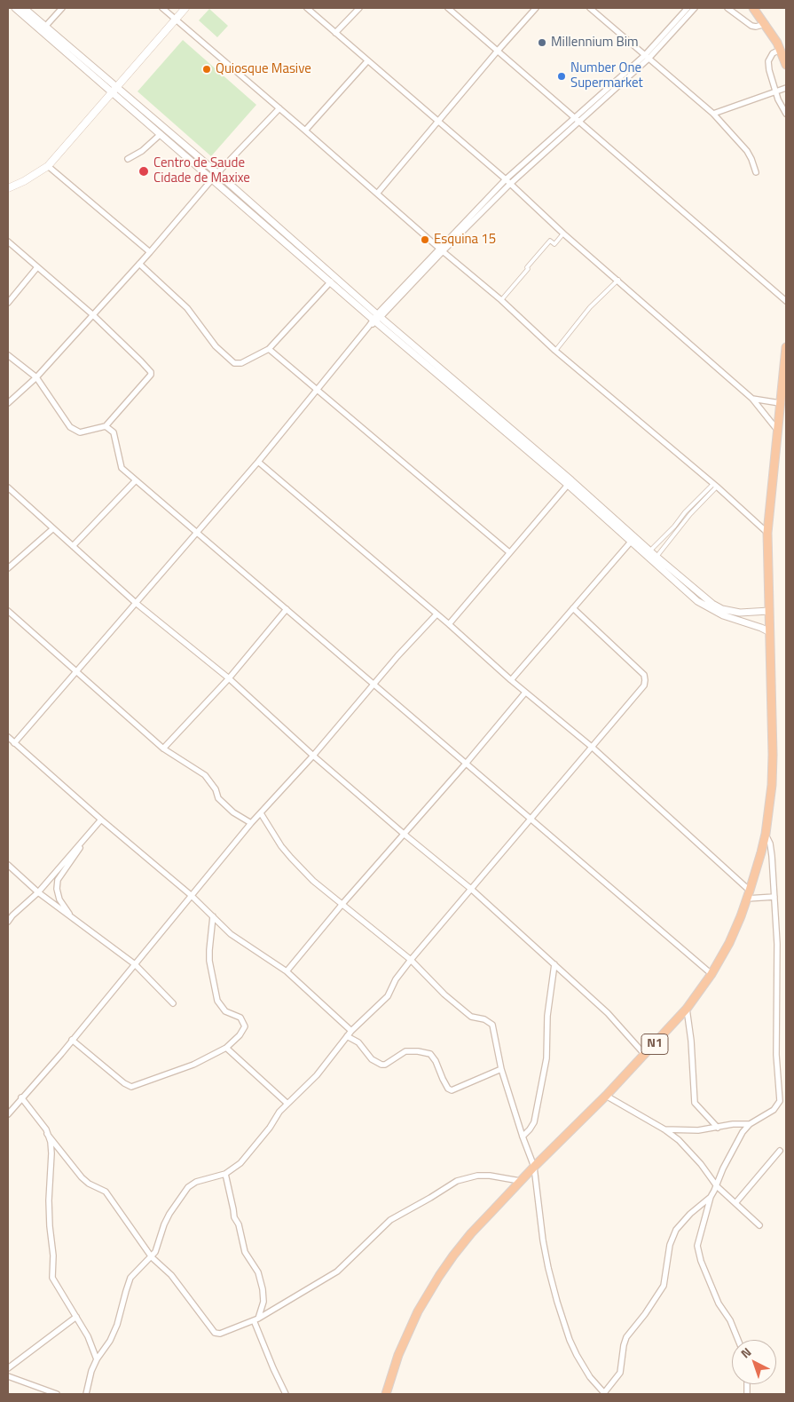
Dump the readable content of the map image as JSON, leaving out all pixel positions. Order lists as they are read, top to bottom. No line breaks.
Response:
{"streets":{"highway":["N1"]},"places":["Millennium Bim","Quiosque Masive","Number One Supermarket","Centro de Saude Cidade de Maxixe","Esquina 15"],"north":"top left"}
